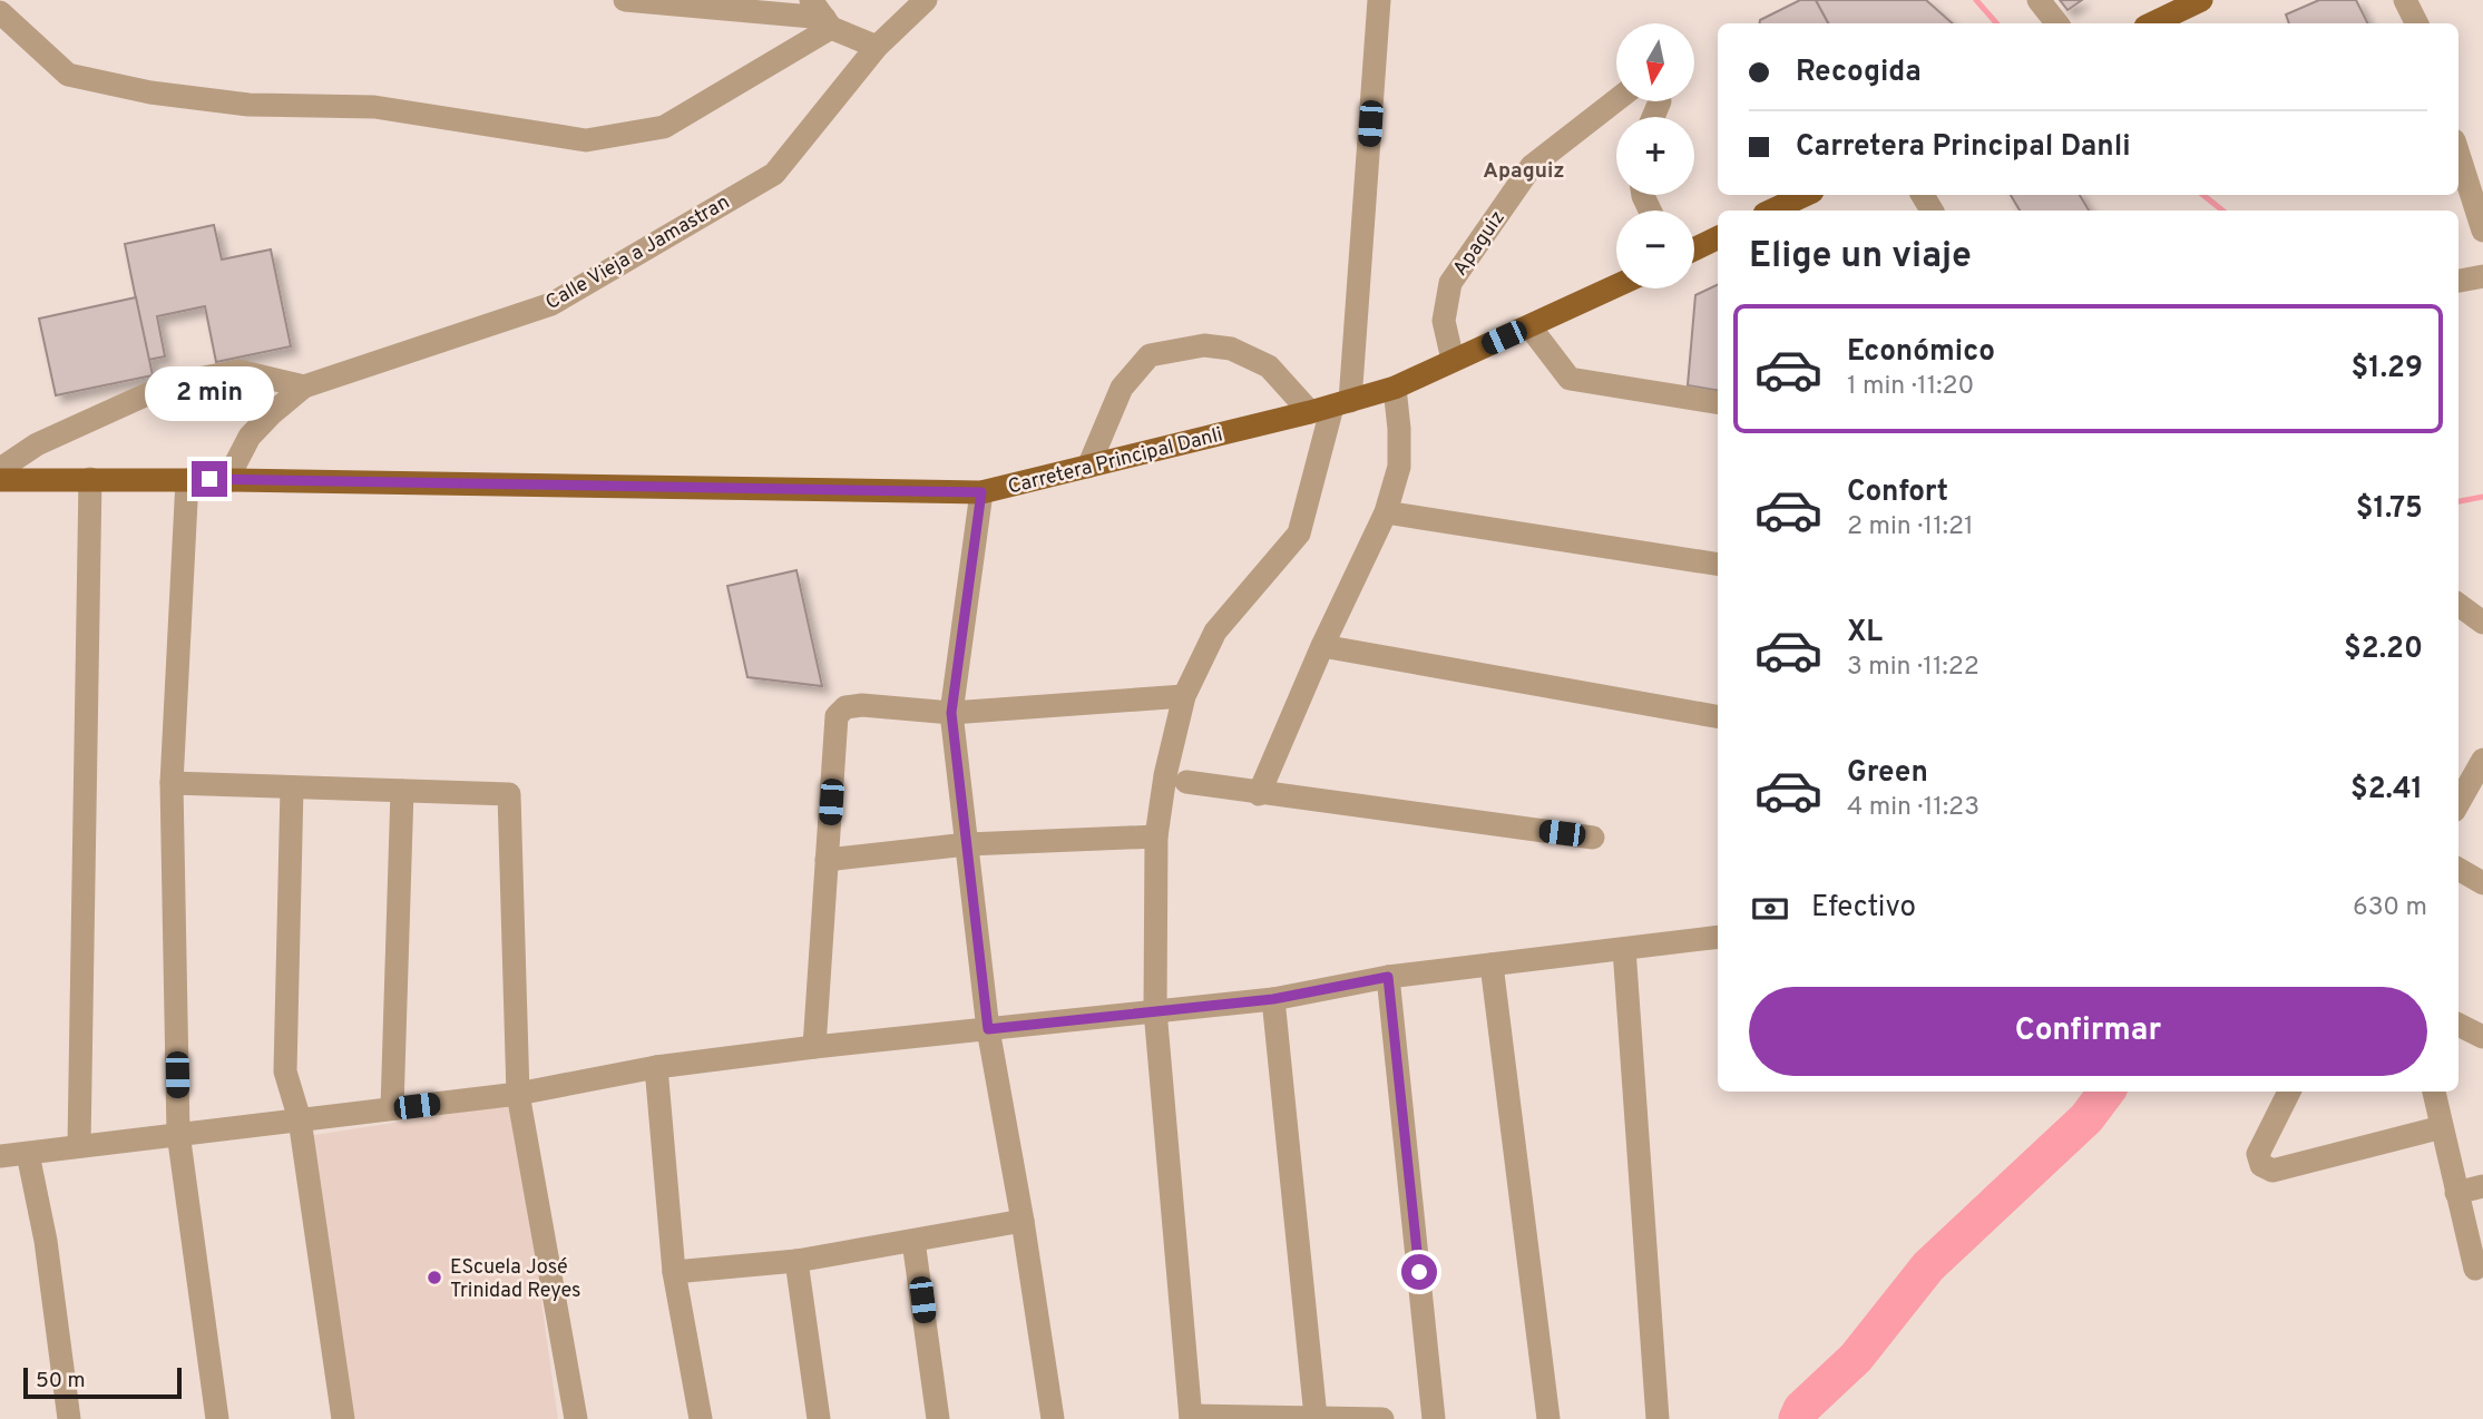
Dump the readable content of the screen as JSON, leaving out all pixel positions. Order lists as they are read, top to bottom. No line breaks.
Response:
{"streets":{"main road":["Carretera Principal Danli"],"street":["Apaguiz","Calle Vieja a Jamastran"]},"crossings":[["Apaguiz","Carretera Principal Danli"],["Calle Vieja a Jamastran","Carretera Principal Danli"]],"districts":["Apaguiz"],"places":["EScuela José Trinidad Reyes"],"scale_bar":"50 m","north":"bottom","page":{"map_buttons":["+","−"],"banner":["Recogida","Carretera Principal Danli"],"heading":"Elige un viaje","list":[{"name":"Económico","note":"1 min · 11:20","value":"$1.29"},{"name":"Confort","note":"2 min · 11:21","value":"$1.75"},{"name":"XL","note":"3 min · 11:22","value":"$2.20"},{"name":"Green","note":"4 min · 11:23","value":"$2.41"}],"bubble":"2 min","pay":["Efectivo","630 m"],"buttons":"Confirmar","scale":"50 m"}}
